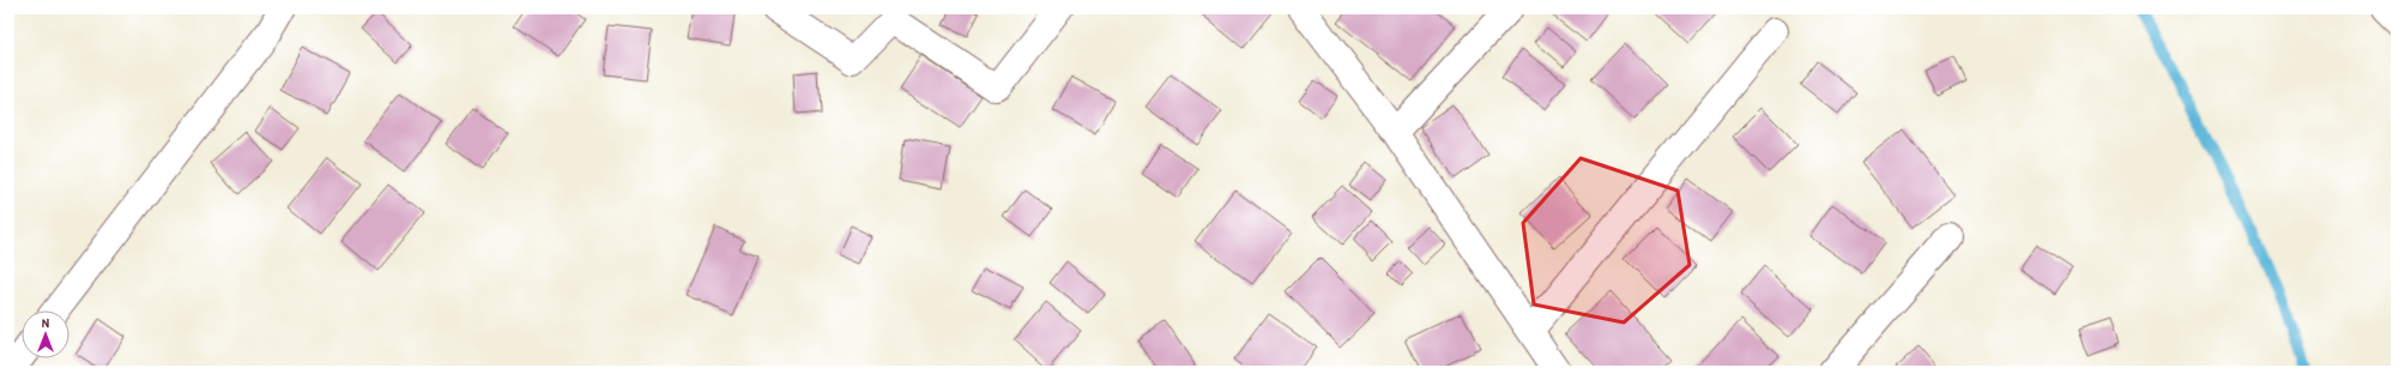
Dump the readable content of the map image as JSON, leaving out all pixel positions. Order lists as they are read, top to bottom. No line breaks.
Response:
{"north":"top"}
